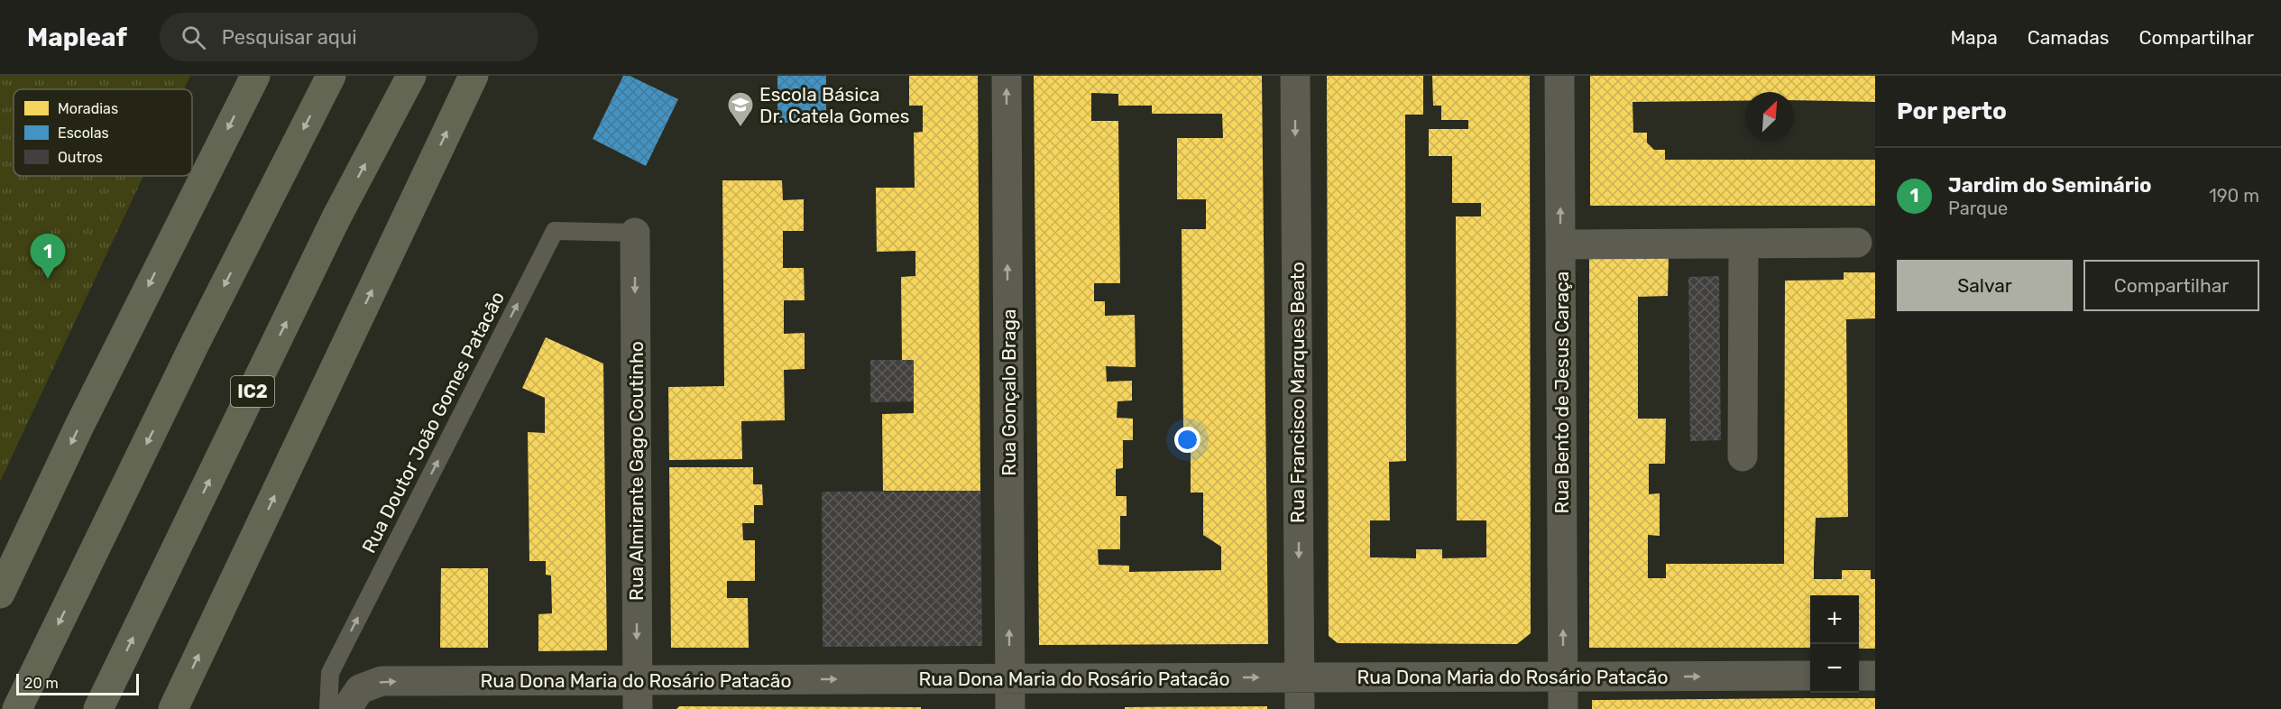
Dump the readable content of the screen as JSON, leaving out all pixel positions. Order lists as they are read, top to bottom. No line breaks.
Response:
{"streets":{"highway":["IC2"],"street":["Rua Gonçalo Braga","Rua Francisco Marques Beato","Rua Bento de Jesus Caraça","Rua Almirante Gago Coutinho","Rua Dona Maria do Rosário Patacão"],"lane":["Rua Doutor João Gomes Patacão"]},"crossings":[["Rua Gonçalo Braga","Rua Dona Maria do Rosário Patacão"],["Rua Francisco Marques Beato","Rua Dona Maria do Rosário Patacão"],["Rua Bento de Jesus Caraça","Rua Dona Maria do Rosário Patacão"],["Rua Doutor João Gomes Patacão","Rua Almirante Gago Coutinho"],["Rua Almirante Gago Coutinho","Rua Dona Maria do Rosário Patacão"]],"one_way":["Rua Gonçalo Braga","Rua Francisco Marques Beato","Rua Doutor João Gomes Patacão","Rua Almirante Gago Coutinho","Rua Dona Maria do Rosário Patacão"],"places":{"school or university":["Escola Básica Dr. Catela Gomes"]},"legend":["Moradias","Escolas","Outros"],"scale_bar":"20 m","north":"top right","page":{"header":"Mapleaf","search":"Pesquisar aqui","nav":["Mapa","Camadas","Compartilhar"],"heading":"Por perto","list":[{"mark":"1","name":"Jardim do Seminário","note":"Parque","value":"190 m"}],"pins":"1","buttons":["Salvar","Compartilhar"],"map_buttons":["+","−"],"scale":"20 m"}}
